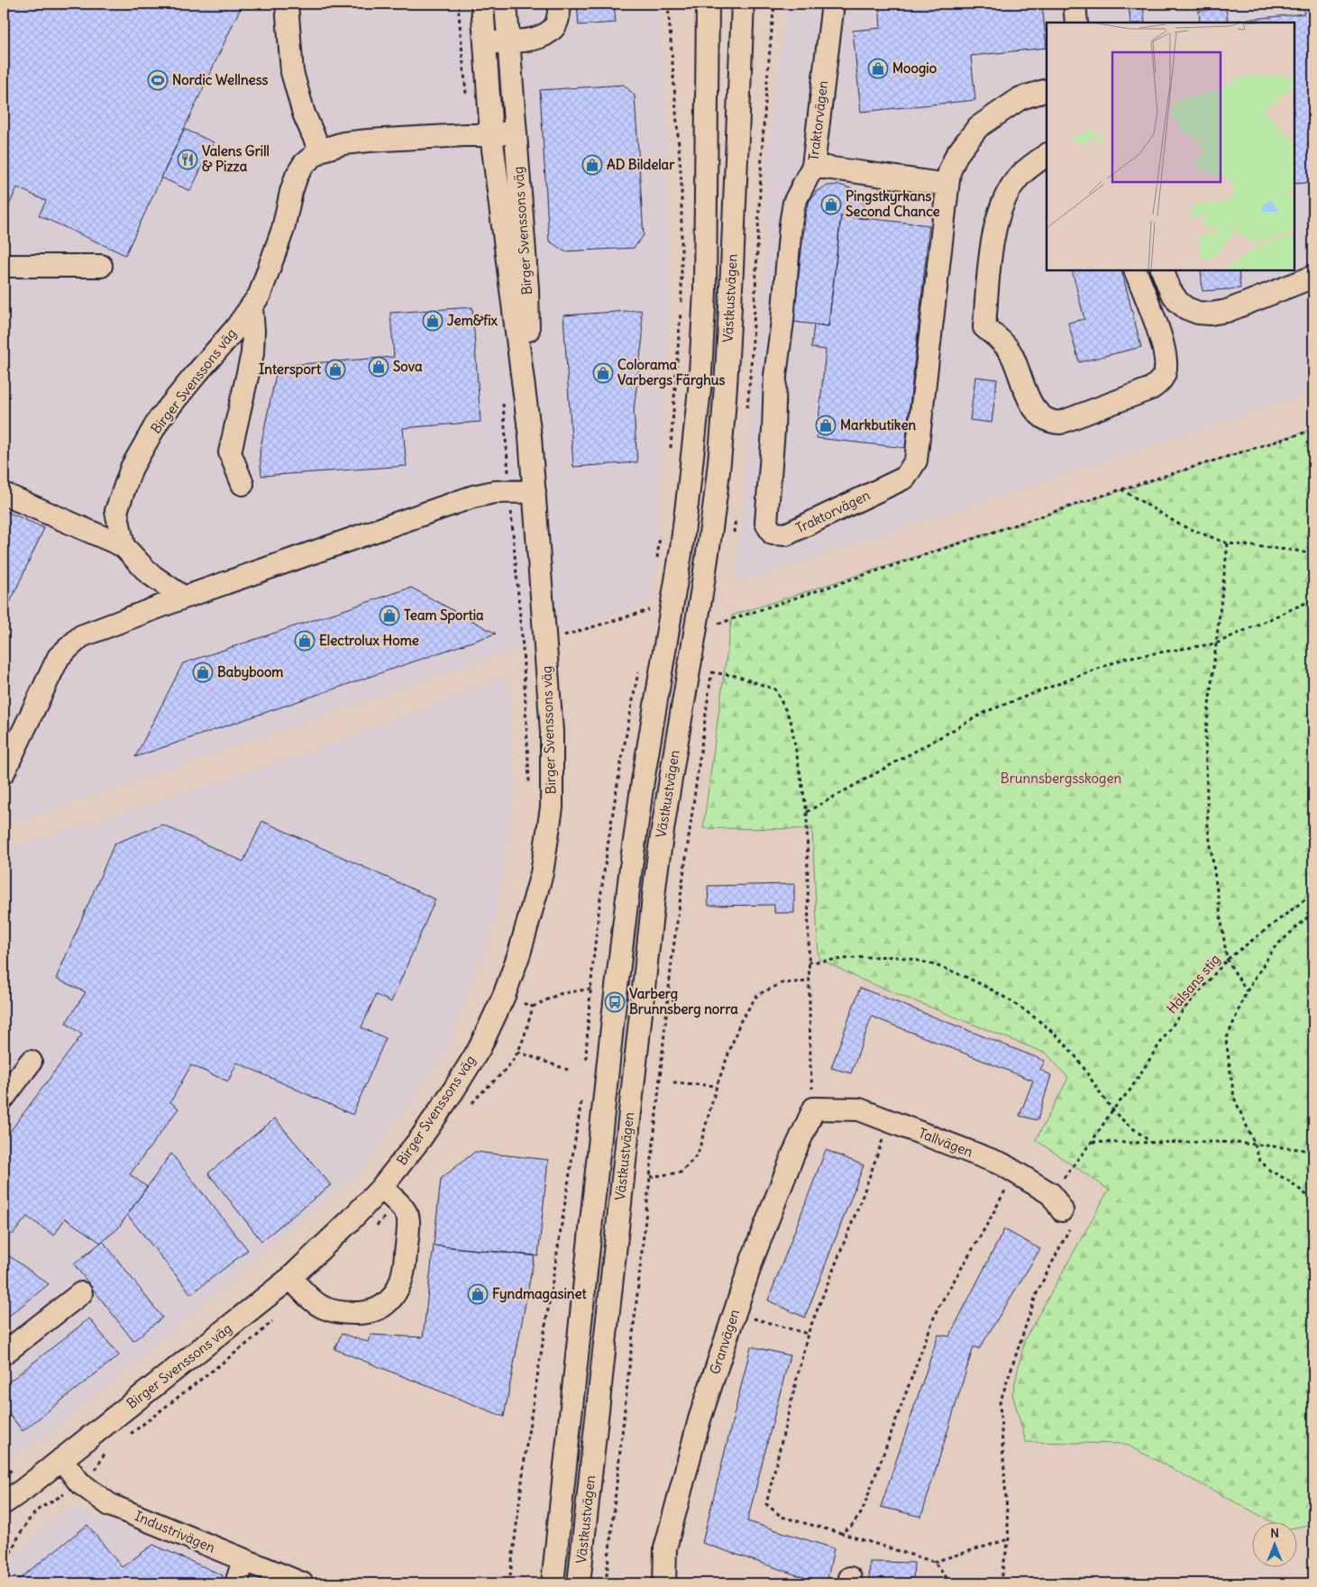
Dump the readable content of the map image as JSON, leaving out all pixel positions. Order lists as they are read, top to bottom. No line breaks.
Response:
{"streets":{"street":["Traktorvägen","Birger Svenssons väg","Västkustvägen","Tallvägen","Granvägen","Industrivägen"],"path":["Hälsans stig"]},"crossings":[["Birger Svenssons väg","Industrivägen"],["Hälsans stig","Tallvägen"],["Tallvägen","Granvägen"]],"parks":["Brunnsbergsskogen"],"places":{"shop":["Moogio","AD Bildelar","Pingstkyrkans Second Chance","Jem&fix","Sova","Intersport","Colorama Varbergs Färghus","Markbutiken","Team Sportia","Electrolux Home","Babyboom","Fyndmagasinet"],"sports":["Nordic Wellness"],"restaurant":["Valens Grill & Pizza"],"bus stop":["Varberg Brunnsberg norra"]},"north":"top"}
